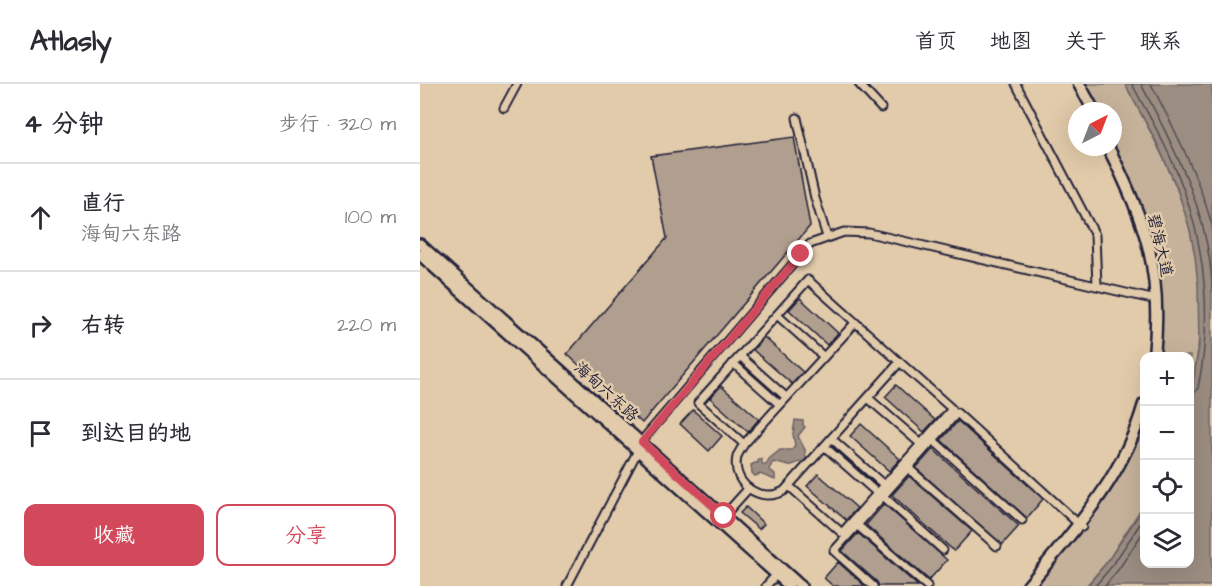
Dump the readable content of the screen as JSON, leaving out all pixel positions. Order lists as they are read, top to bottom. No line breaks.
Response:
{"streets":{"main road":["碧海大道","海甸六东路"]},"north":"top right","page":{"header":"Atlasly","nav":["首页","地图","关于","联系"],"heading":["4 分钟","步行 · 320 m"],"list":[["直行","海甸六东路","100 m"],["右转","220 m"],"到达目的地"],"map_buttons":["+","−"],"buttons":["收藏","分享"]}}
